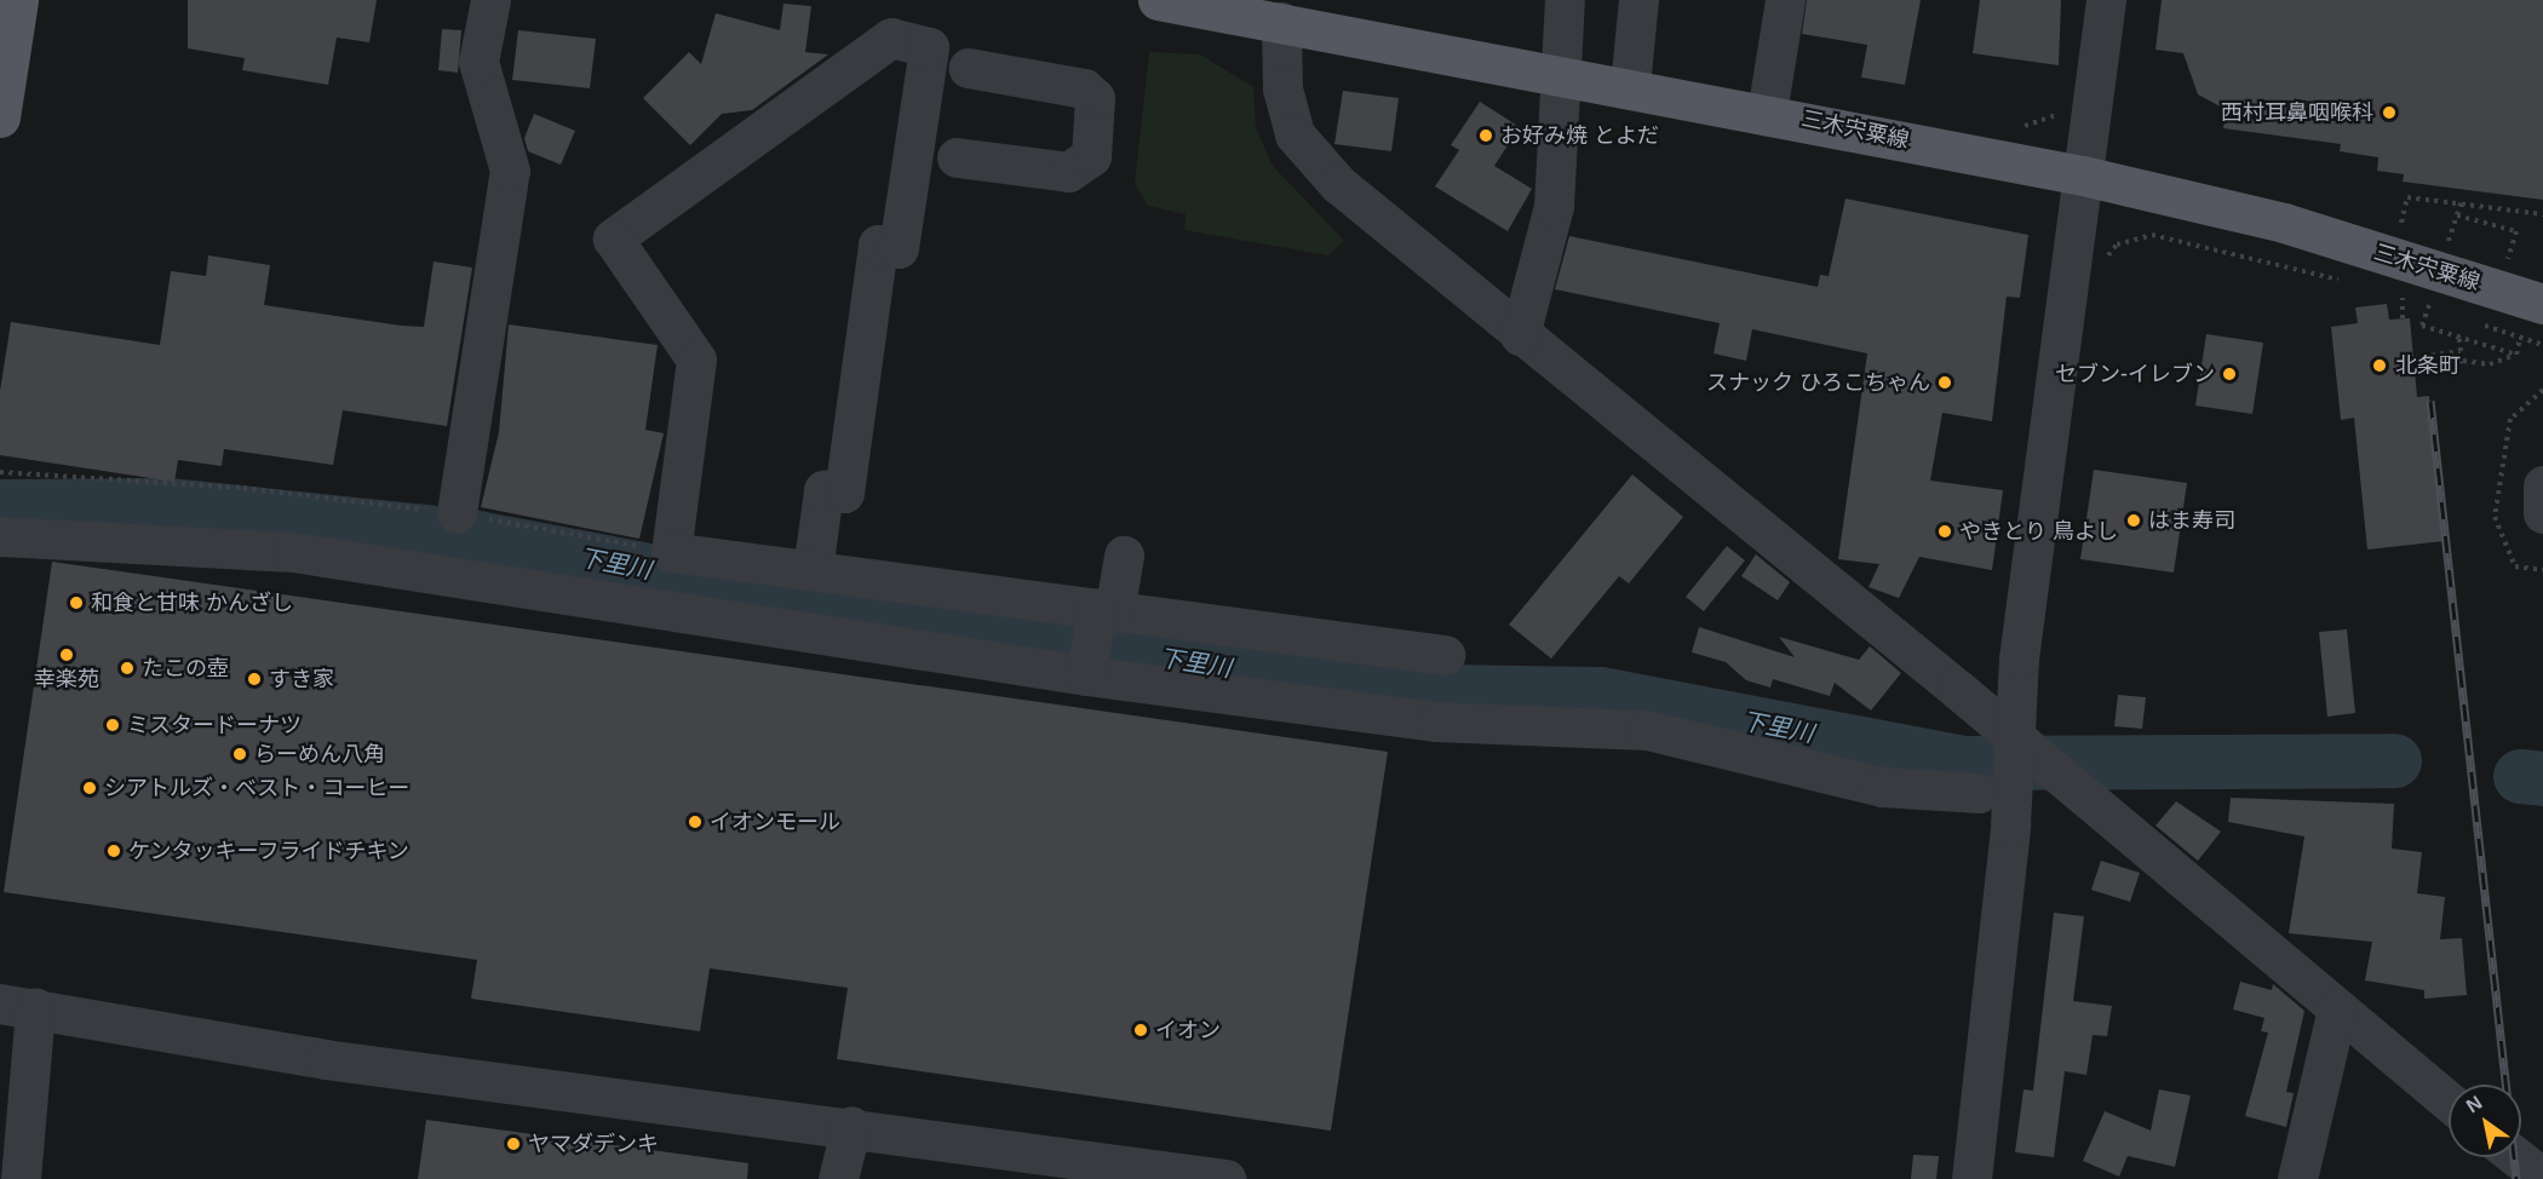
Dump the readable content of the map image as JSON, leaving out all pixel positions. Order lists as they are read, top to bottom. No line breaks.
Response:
{"streets":{"main road":["三木宍粟線"]},"water":["下里川"],"places":["西村耳鼻咽喉科","お好み焼 とよだ","北条町","セブン-イレブン","スナック ひろこちゃん","はま寿司","やきとり 鳥よし","和食と甘味 かんざし","幸楽苑","たこの壺","すき家","ミスタードーナツ","らーめん八角","シアトルズ・ベスト・コーヒー","イオンモール","ケンタッキーフライドチキン","イオン","ヤマダデンキ"],"north":"top left"}
